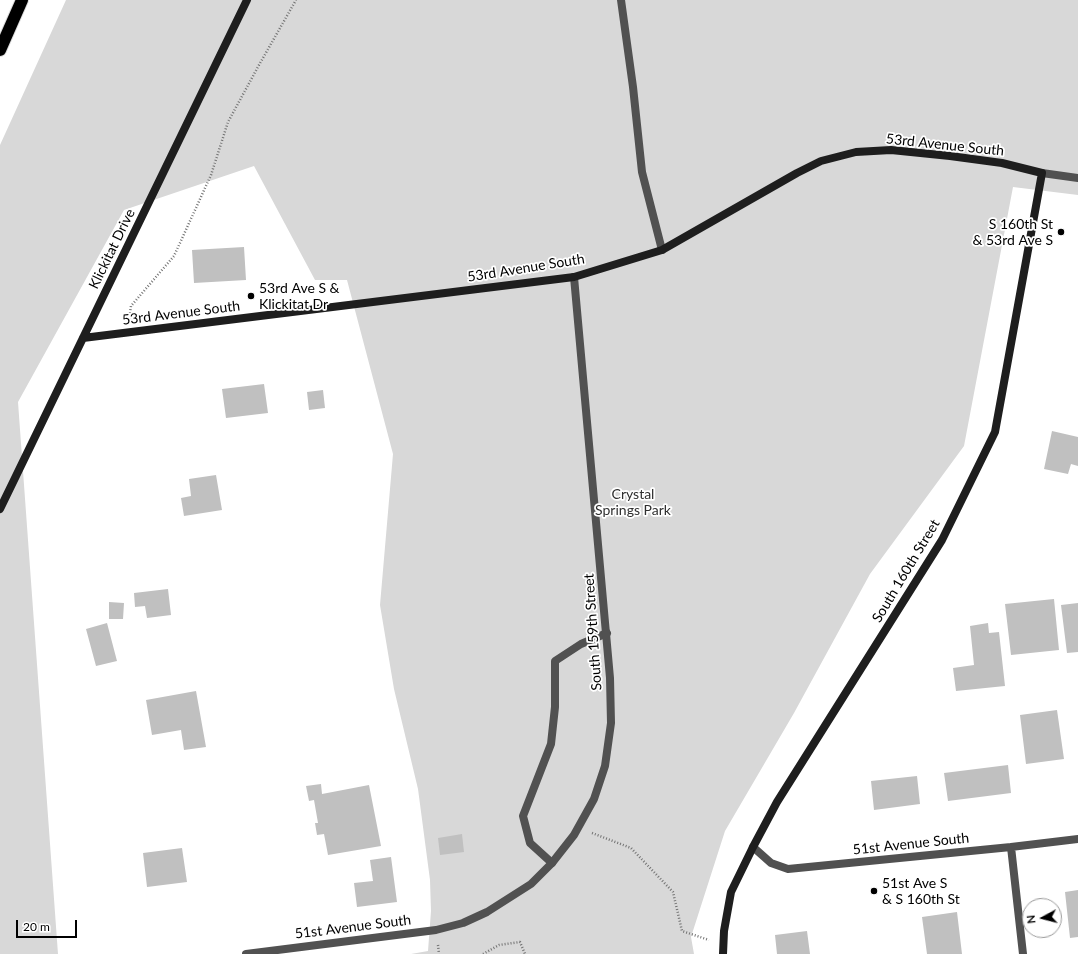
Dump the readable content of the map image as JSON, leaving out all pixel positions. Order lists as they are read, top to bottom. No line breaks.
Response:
{"streets":{"street":["53rd Avenue South","Klickitat Drive","South 160th Street","South 159th Street","51st Avenue South"]},"crossings":[["53rd Avenue South","Klickitat Drive"],["53rd Avenue South","South 160th Street"],["53rd Avenue South","South 159th Street"],["South 160th Street","51st Avenue South"],["South 159th Street","51st Avenue South"]],"parks":["Crystal Springs Park"],"places":["S 160th St & 53rd Ave S","53rd Ave S & Klickitat Dr","51st Ave S & S 160th St"],"scale_bar":"20 m","north":"left"}
